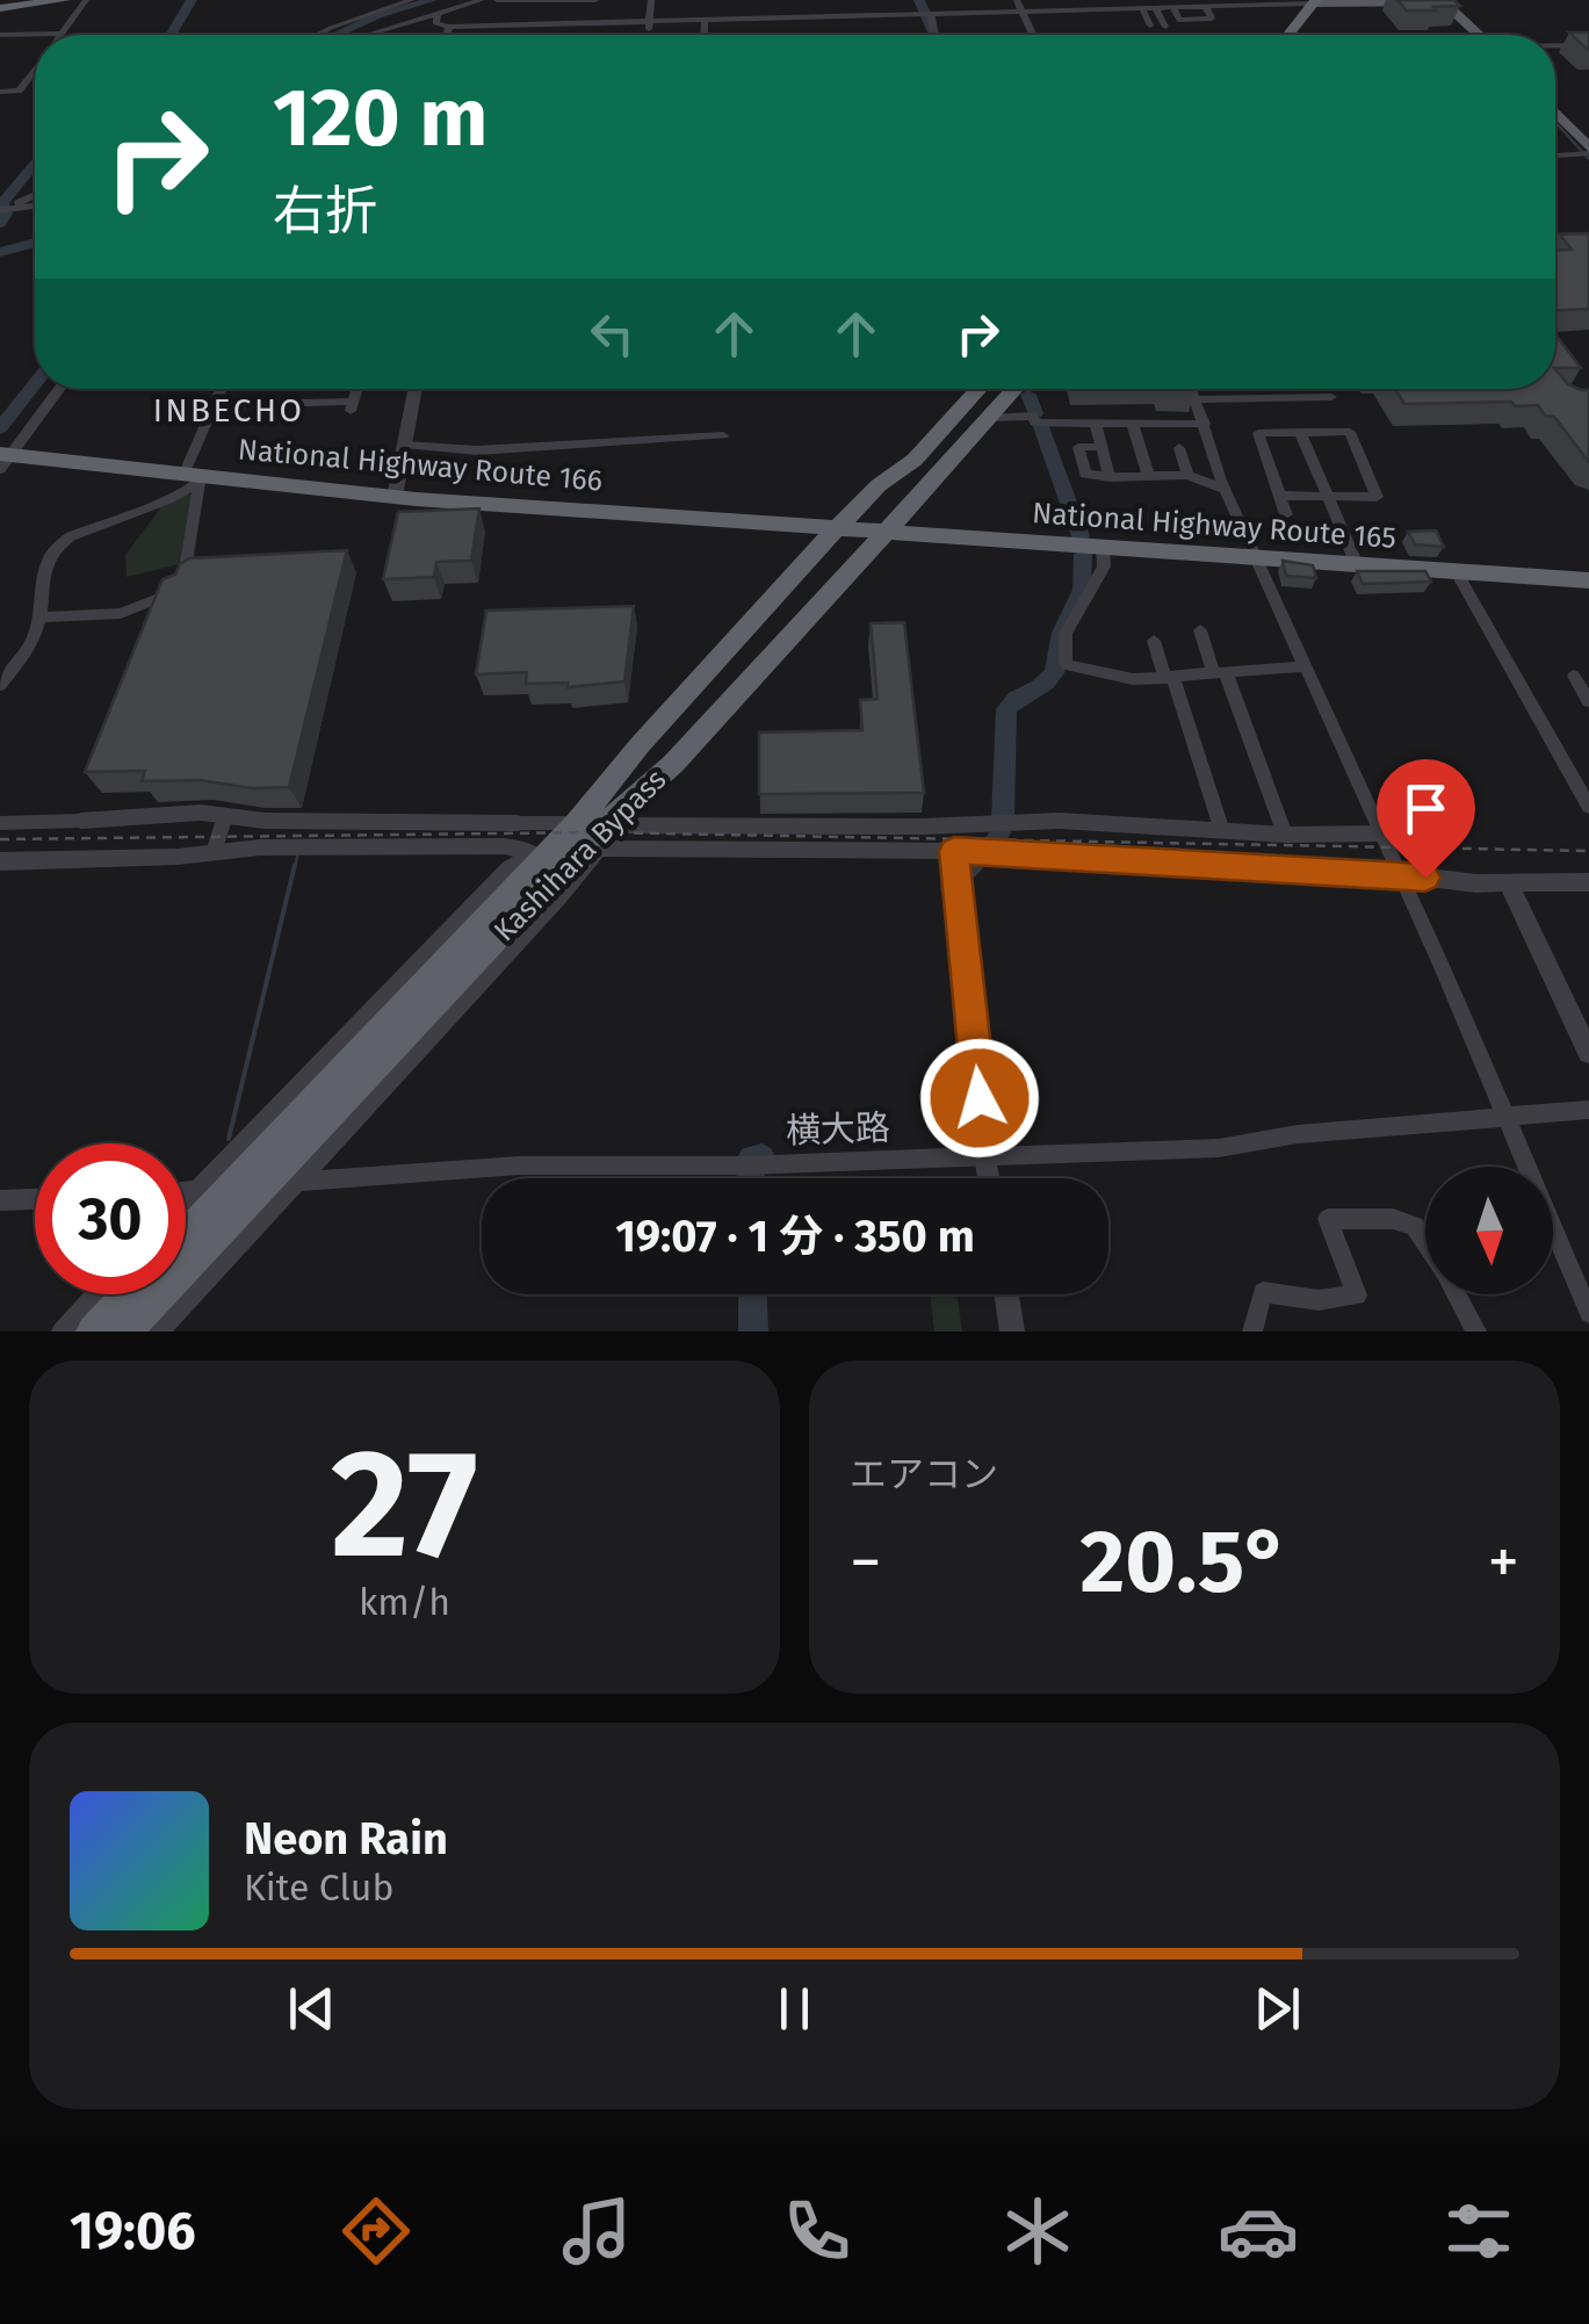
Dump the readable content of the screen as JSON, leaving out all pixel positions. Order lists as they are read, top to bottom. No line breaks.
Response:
{"streets":{"highway":["National Highway Route 166","National Highway Route 165","Kashihara Bypass"],"street":["横大路"]},"crossings":[["National Highway Route 166","National Highway Route 165"],["National Highway Route 166","Kashihara Bypass"],["National Highway Route 165","Kashihara Bypass"],["Kashihara Bypass","横大路"]],"districts":["INBECHO"],"north":"bottom","page":{"turn":["120 m","右折"],"limit":"30","trip":"19:07 · 1 分 · 350 m","tile":[["27","km/h"],"エアコン"],"heat":["−","20.5°","+"],"song":["Neon Rain","Kite Club"],"tabs":"19:06"}}
